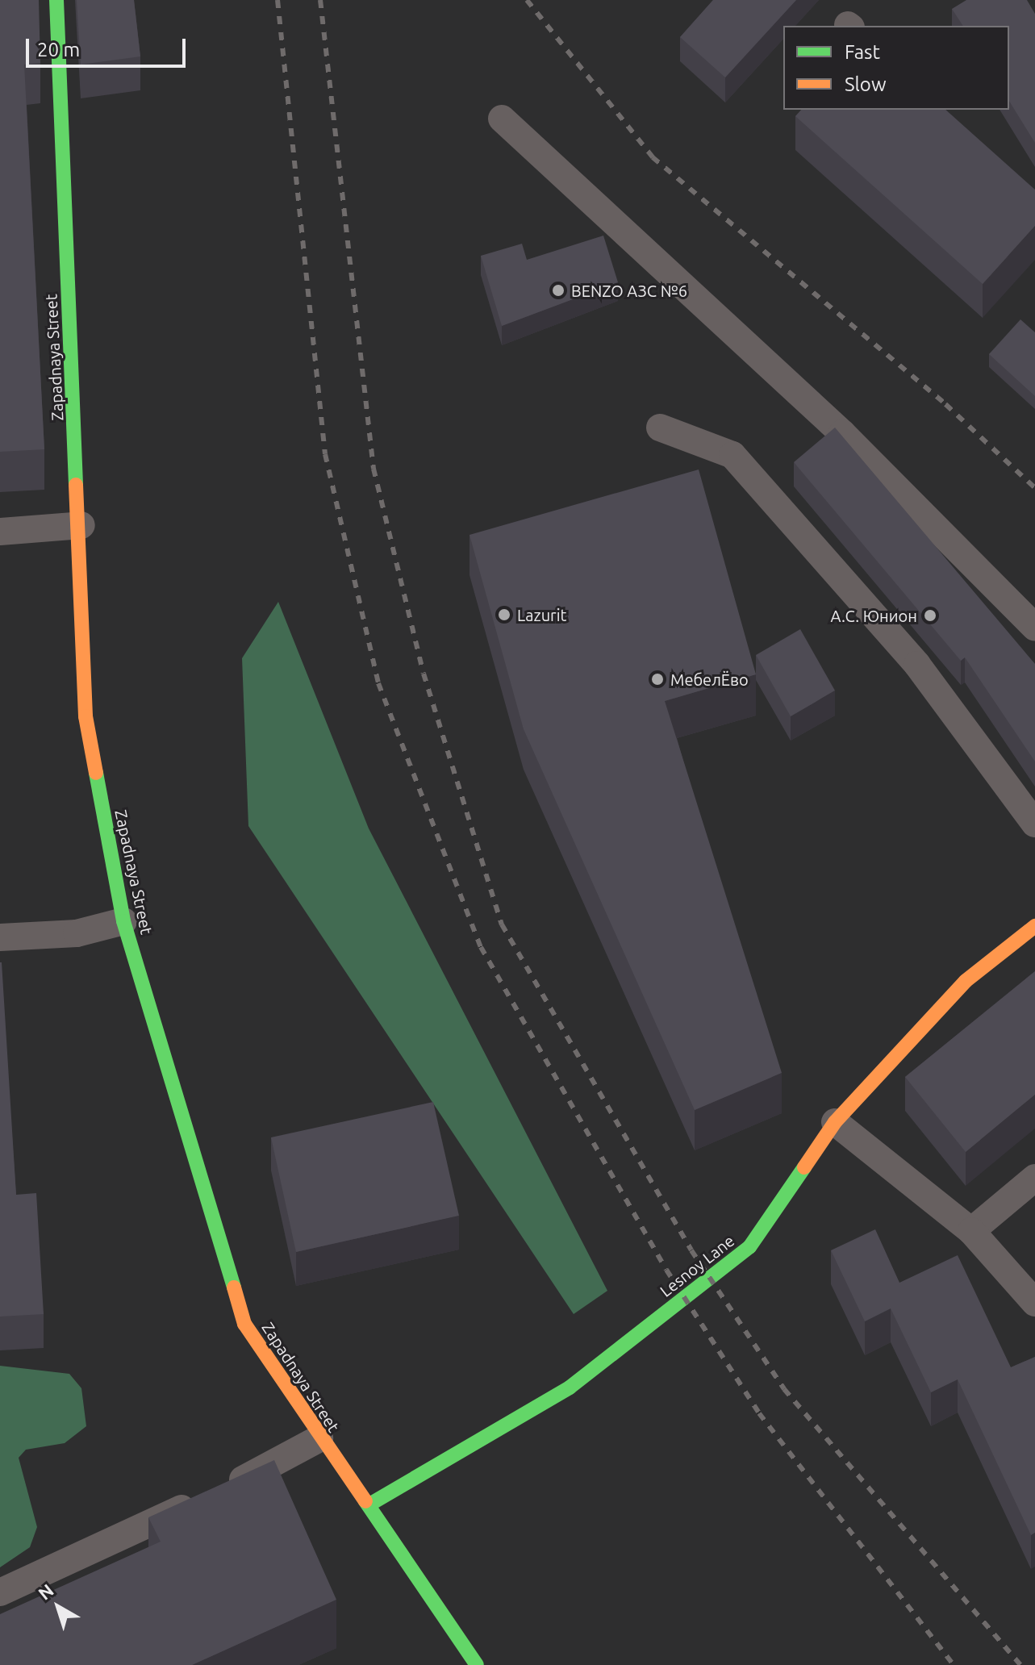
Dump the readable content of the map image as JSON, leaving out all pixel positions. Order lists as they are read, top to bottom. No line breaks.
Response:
{"streets":{"street":["Zapadnaya Street","Lesnoy Lane"]},"crossings":[["Zapadnaya Street","Lesnoy Lane"]],"places":["BENZO АЗС №6","Lazurit","А.С. Юнион","МебелЁво"],"legend":["Fast","Slow"],"scale_bar":"20 m","north":"top left"}
